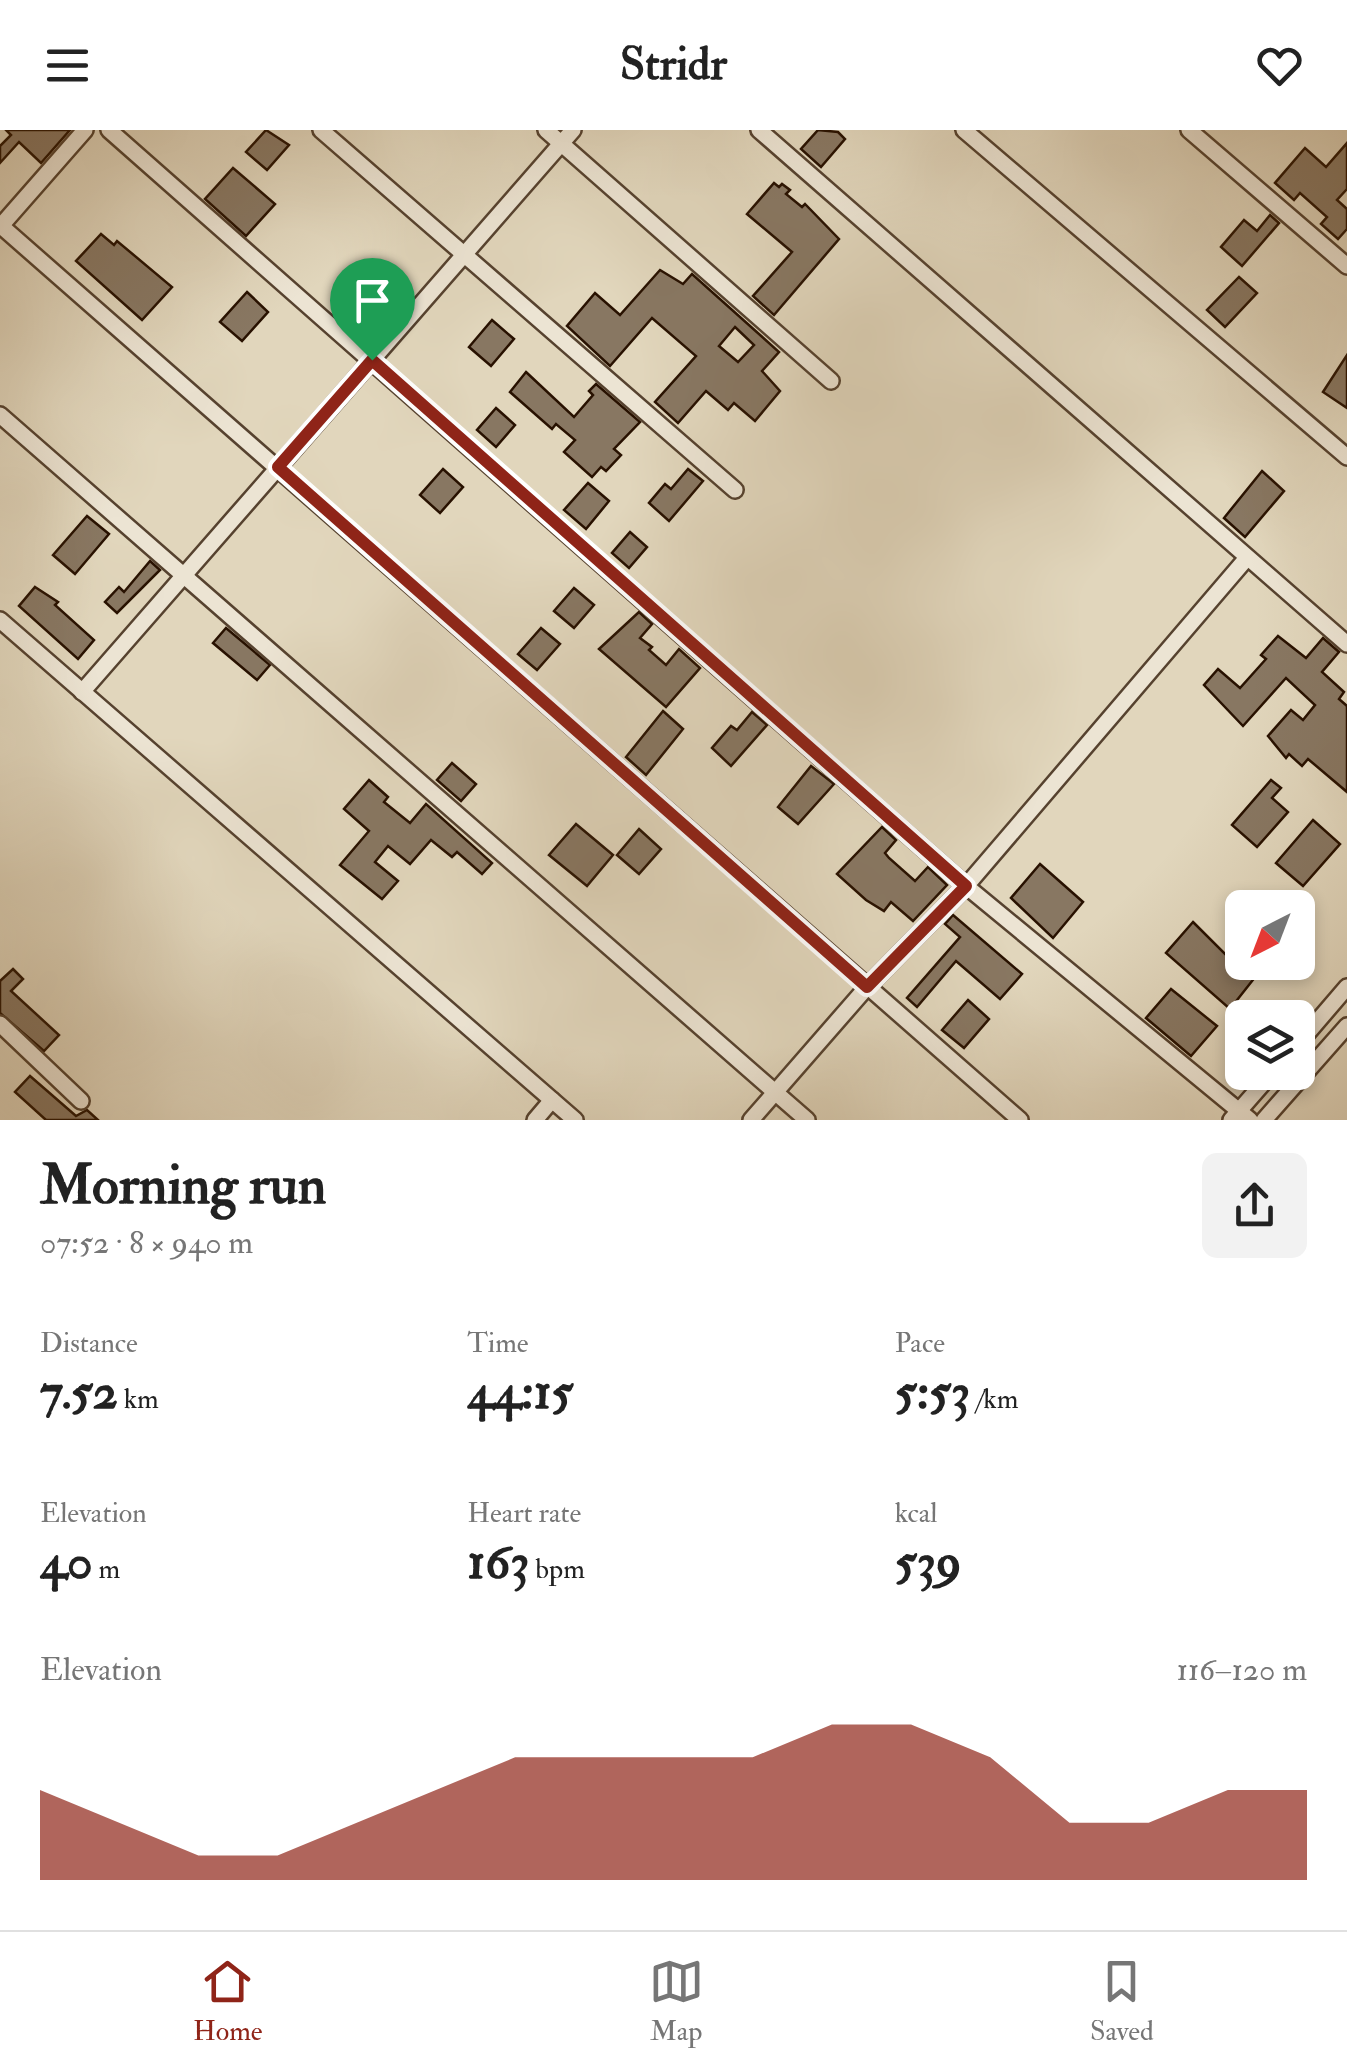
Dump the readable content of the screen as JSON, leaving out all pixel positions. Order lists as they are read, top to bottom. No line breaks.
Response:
{"north":"bottom left","page":{"header":"Stridr","heading":["Morning run","07:52 · 8 × 940 m"],"stats":[["Distance","7.52 km"],["Time","44:15"],["Pace","5:53 /km"],["Elevation","40 m"],["Heart rate","163 bpm"],["kcal","539"]],"chart":["Elevation","116–120 m"],"tabs":["Home","Map","Saved"]}}
